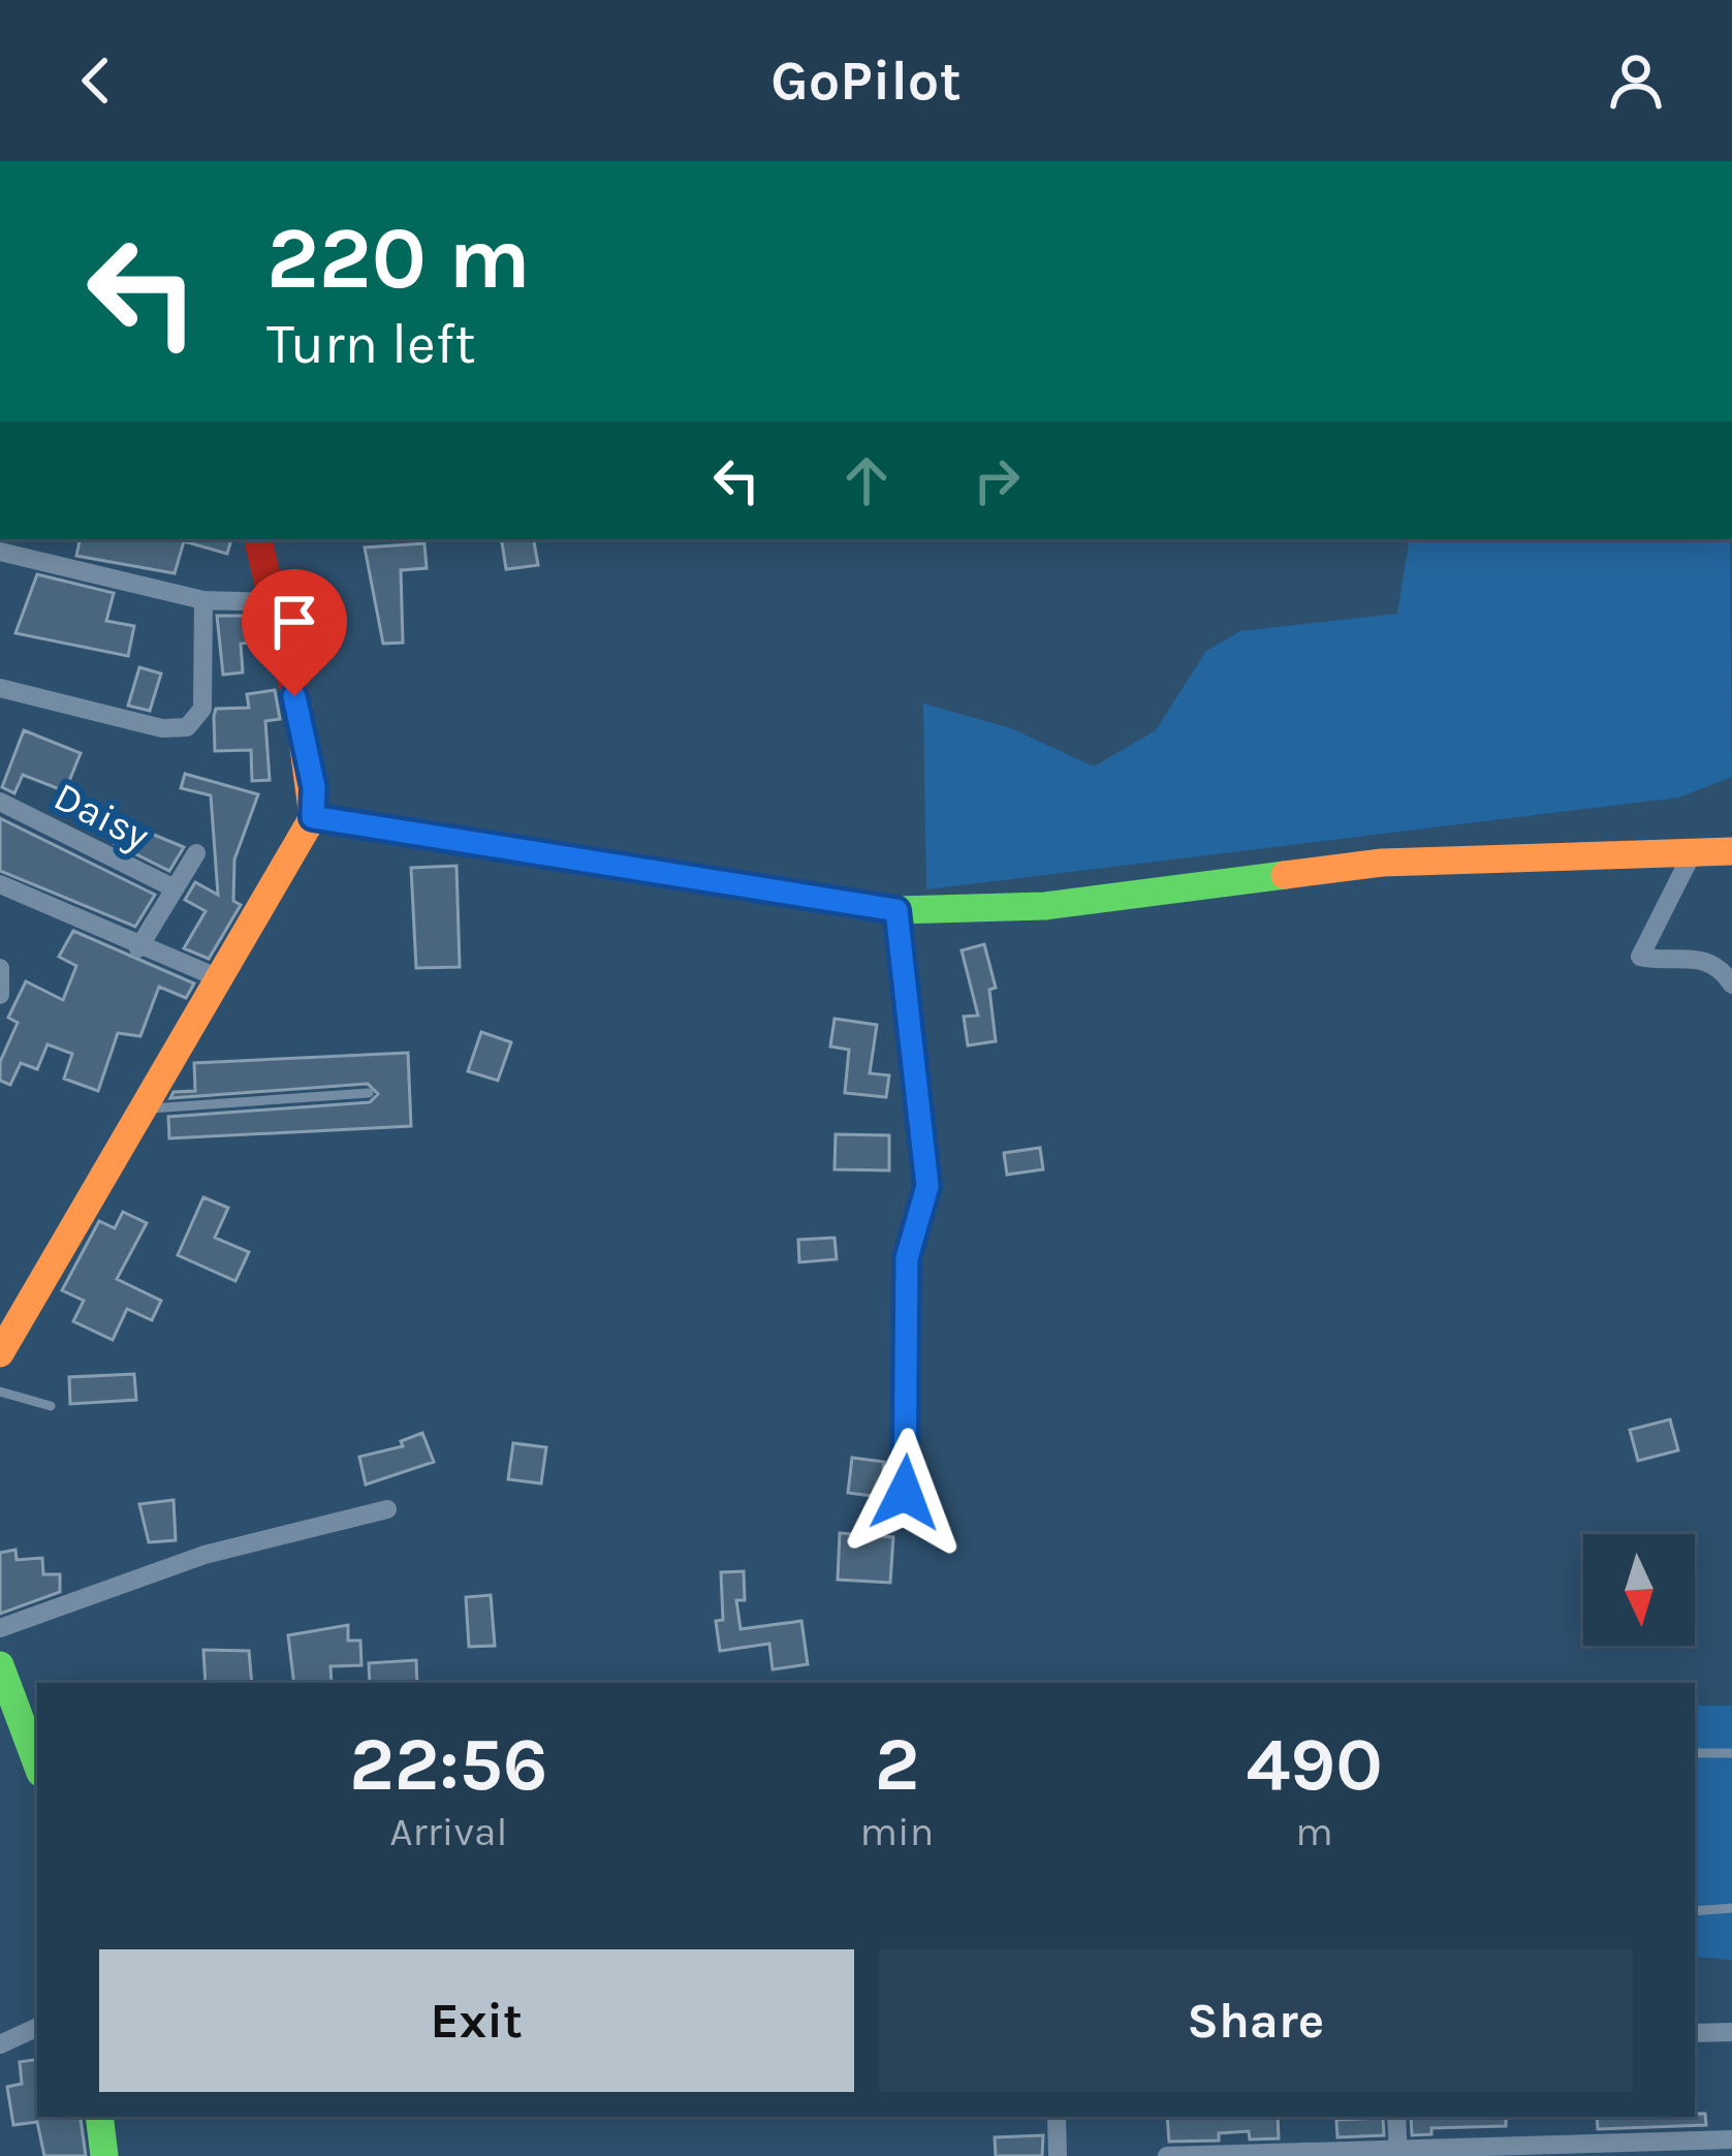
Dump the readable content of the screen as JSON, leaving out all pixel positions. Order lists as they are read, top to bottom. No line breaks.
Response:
{"streets":{"street":["Daisy"]},"north":"bottom","page":{"header":"GoPilot","turn":["220 m","Turn left"],"eta":["22:56","Arrival","2","min","490","m"],"buttons":["Exit","Share"]}}
